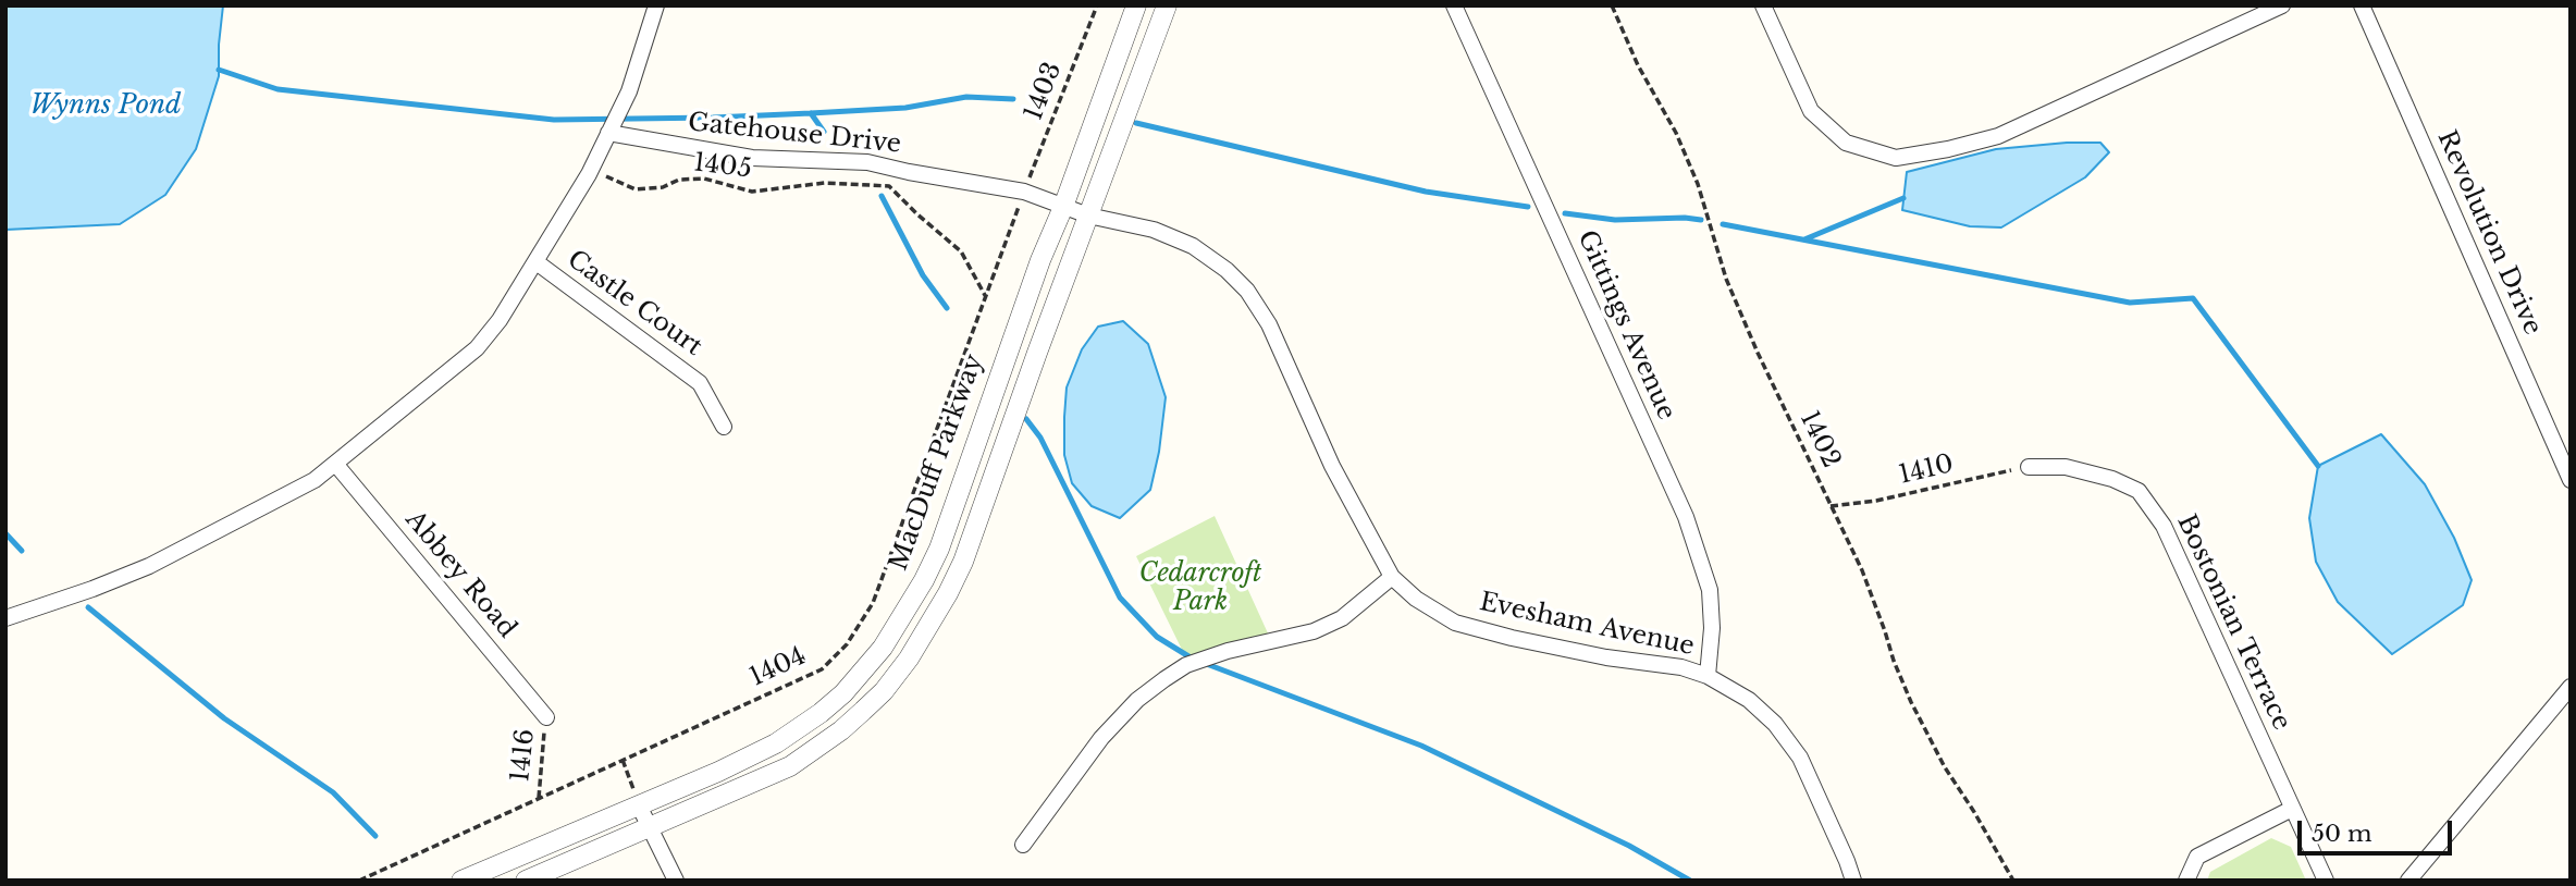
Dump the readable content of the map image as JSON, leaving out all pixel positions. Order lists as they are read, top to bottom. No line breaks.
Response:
{"streets":{"street":["Gatehouse Drive","Revolution Drive","Castle Court","Gittings Avenue","MacDuff Parkway","Abbey Road","Bostonian Terrace","Evesham Avenue"],"path":["1403","1405","1402","1410","1404","1416"]},"crossings":[["1403","Gatehouse Drive"],["1403","1404"],["Gatehouse Drive","MacDuff Parkway"],["Gatehouse Drive","Evesham Avenue"],["Gatehouse Drive","1404"],["1405","1404"],["Gittings Avenue","Evesham Avenue"],["1402","1410"],["1410","Bostonian Terrace"],["Abbey Road","1416"],["1404","1416"]],"water":["Wynns Pond"],"parks":["Cedarcroft Park"],"scale_bar":"50 m"}
